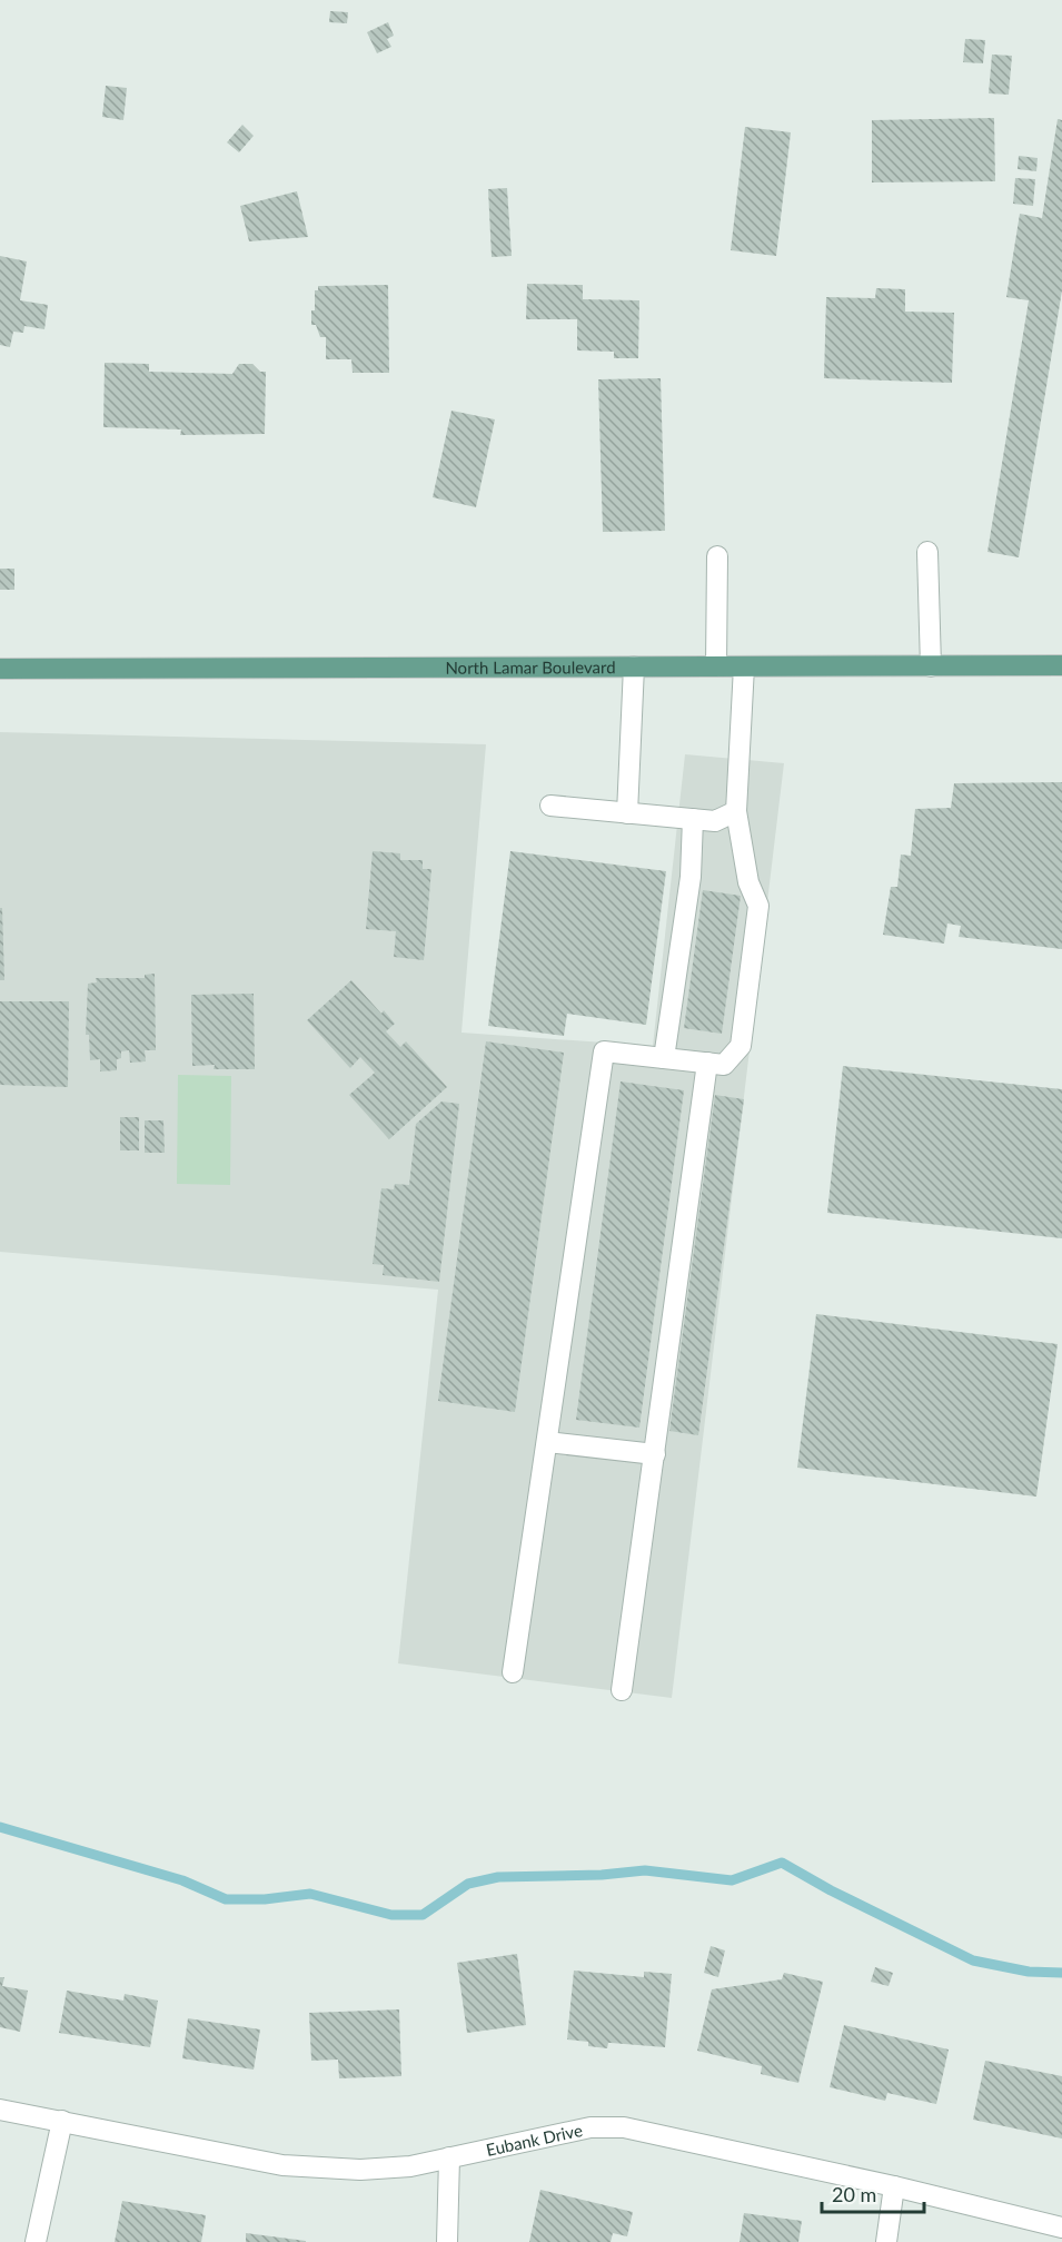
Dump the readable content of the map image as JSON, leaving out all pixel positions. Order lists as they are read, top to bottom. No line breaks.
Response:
{"streets":{"main road":["North Lamar Boulevard"],"street":["Eubank Drive"]},"scale_bar":"20 m"}
